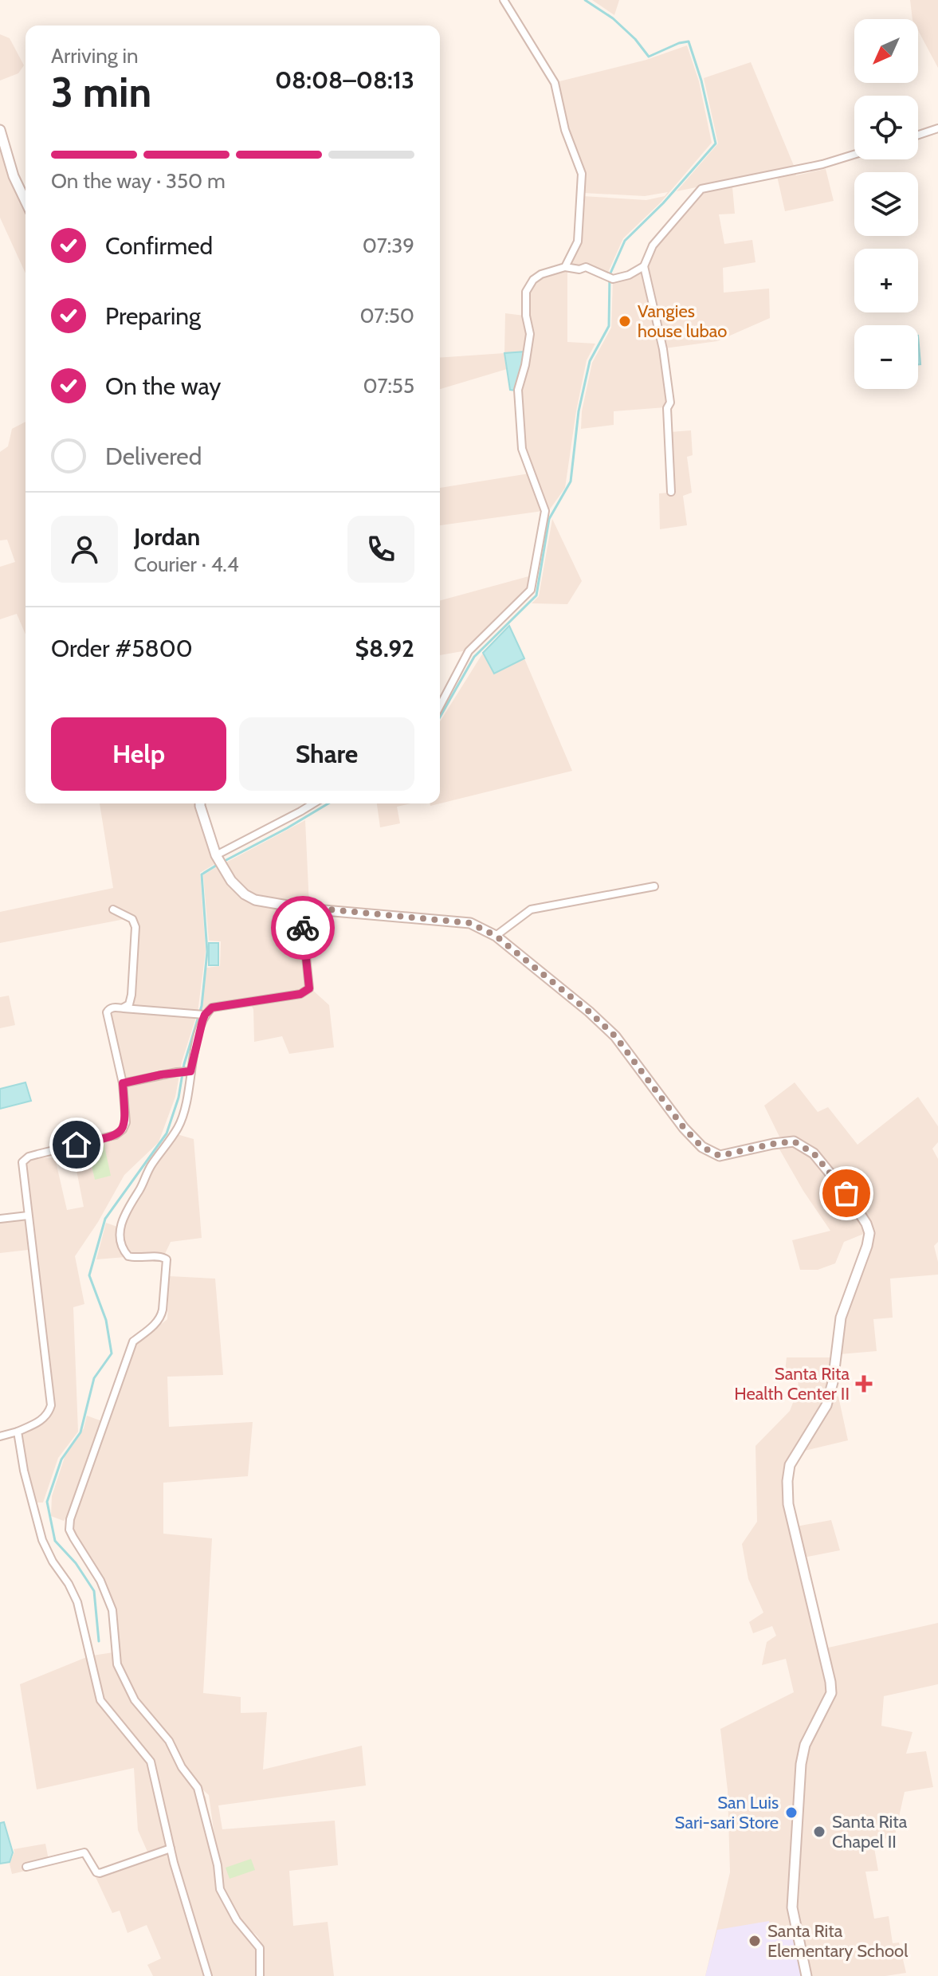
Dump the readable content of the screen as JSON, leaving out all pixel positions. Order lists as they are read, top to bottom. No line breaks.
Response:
{"places":{"other":["Vangies house lubao","San Luis Sari-sari Store","Santa Rita Chapel II","Santa Rita Elementary School"],"health":["Santa Rita Health Center II"]},"north":"bottom left","page":{"map_buttons":["+","−"],"heading":["3 min","Arriving in","08:08–08:13"],"panel":["Jordan","Courier · 4.4","Order #5800","$8.92"],"bar":"On the way · 350 m","list":[["Confirmed","07:39"],["Preparing","07:50"],["On the way","07:55"],"Delivered"],"buttons":["Help","Share"]}}
